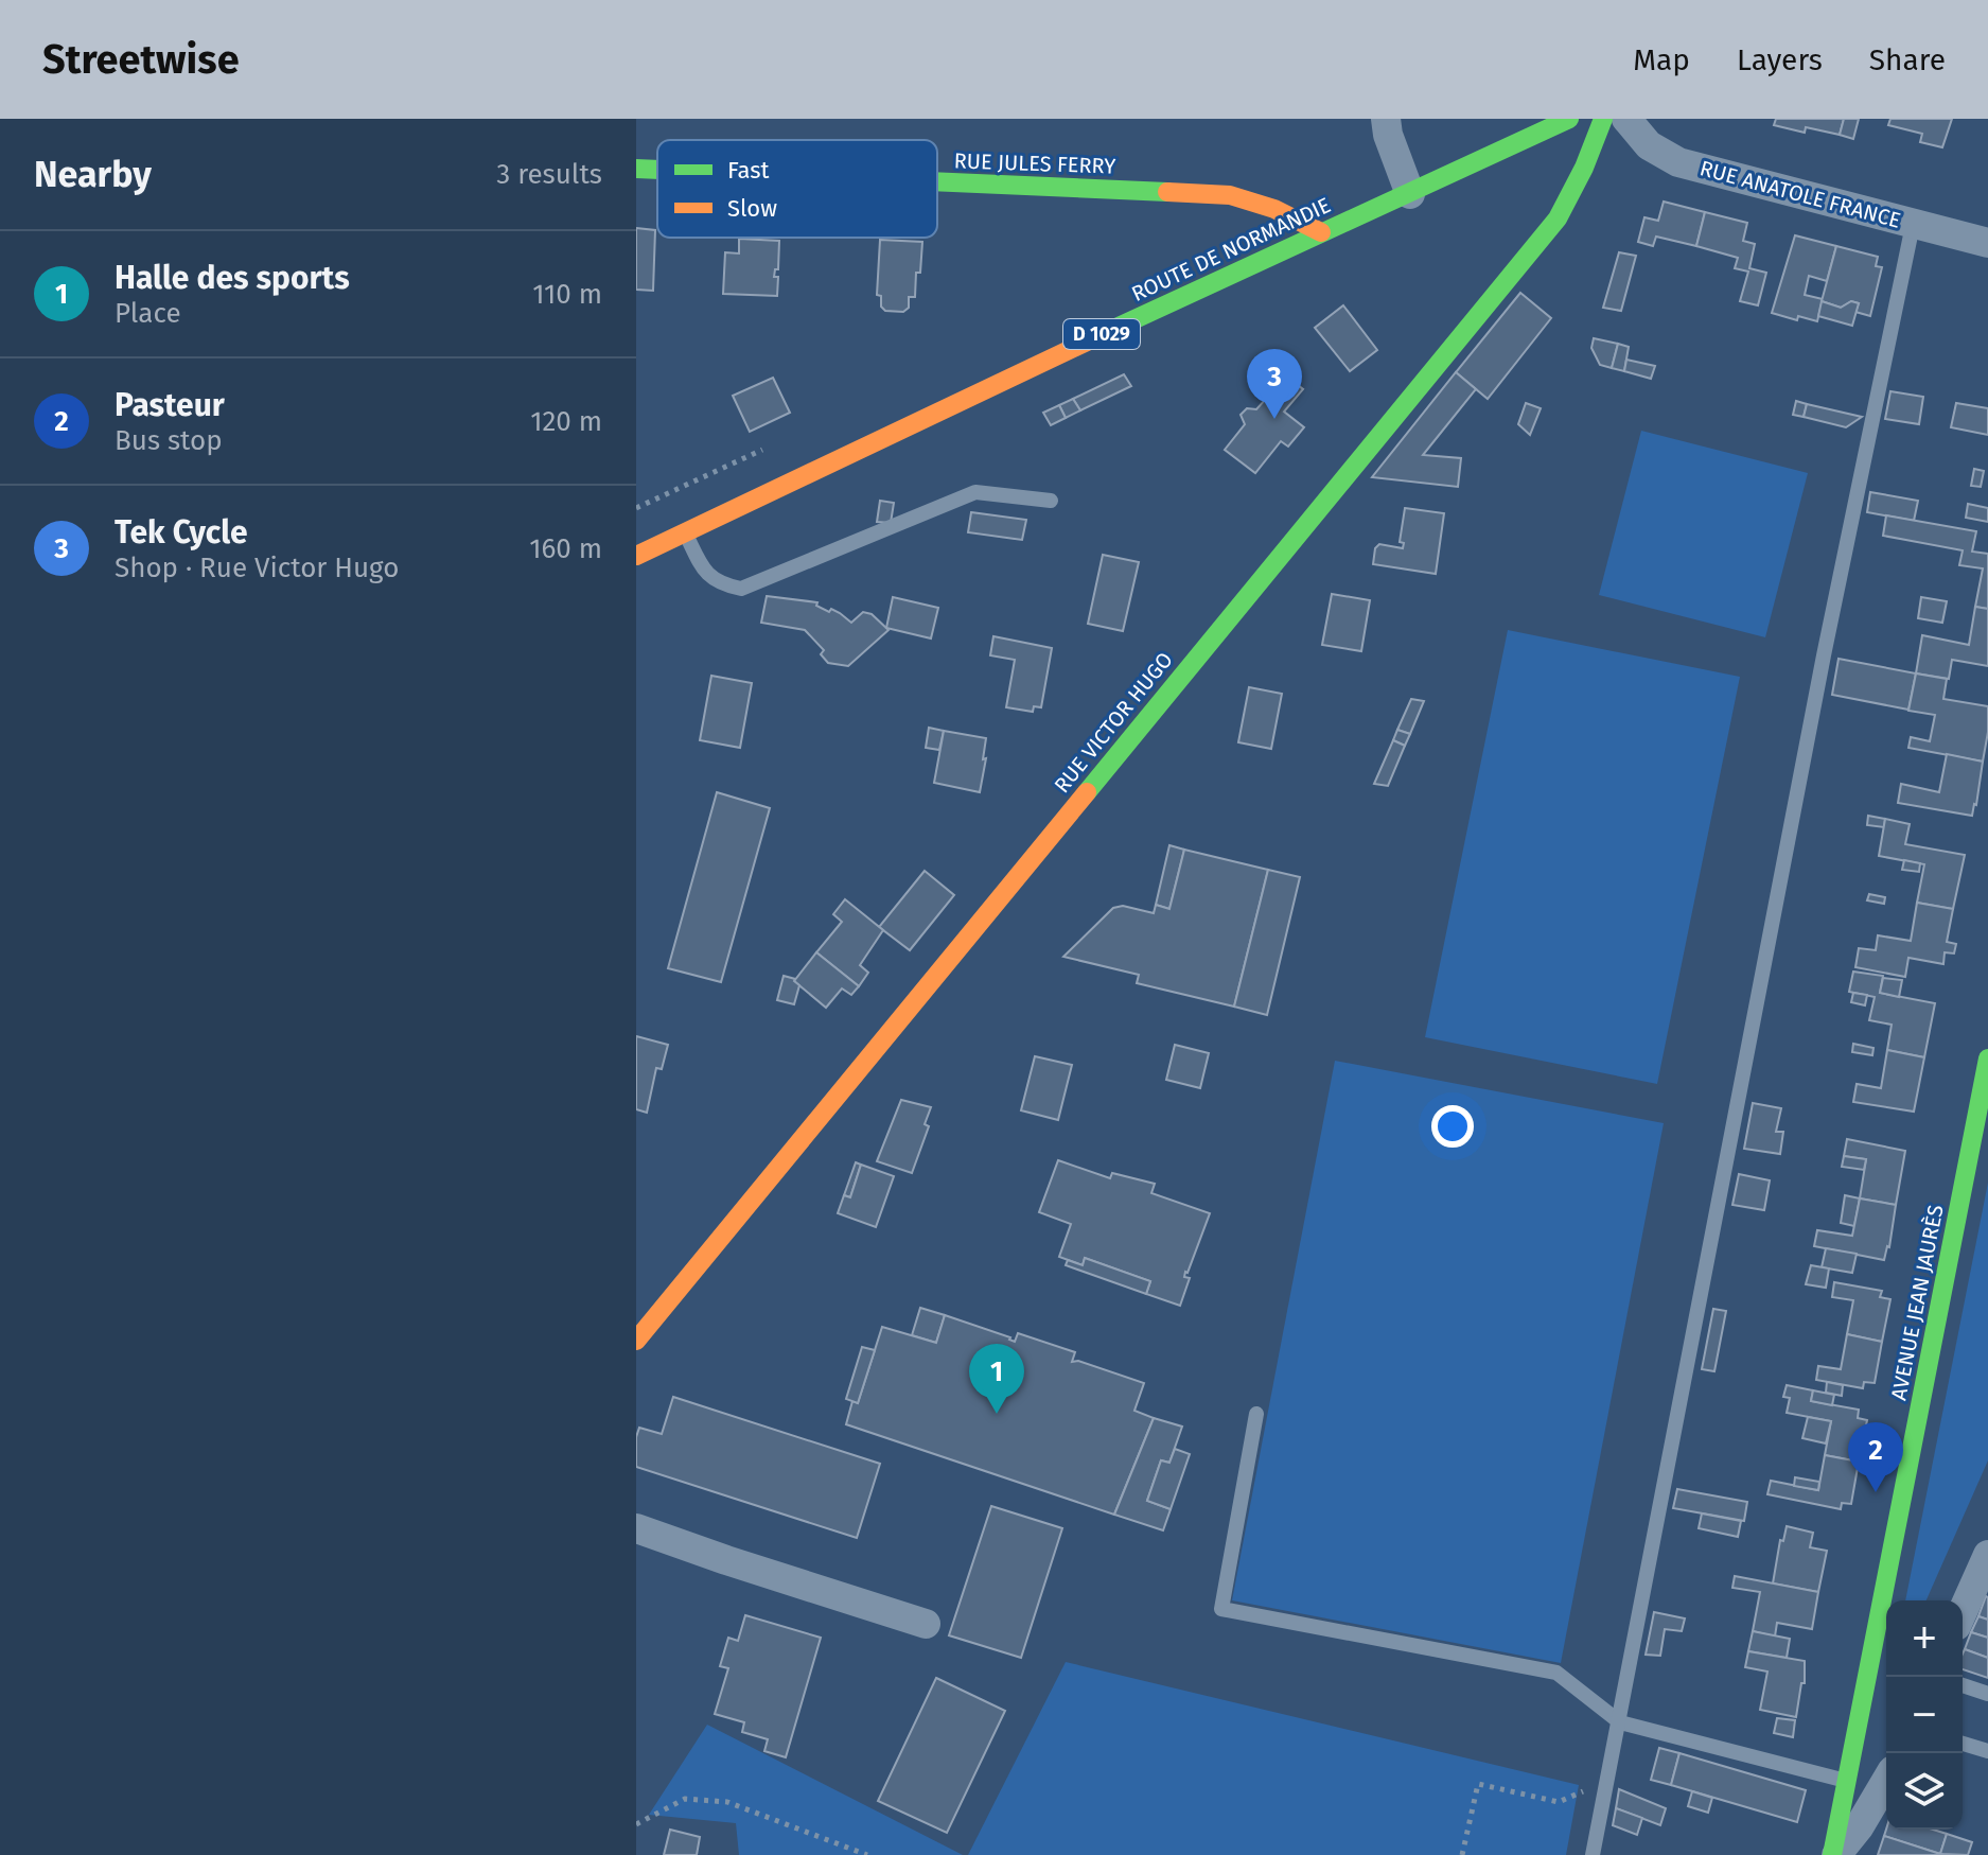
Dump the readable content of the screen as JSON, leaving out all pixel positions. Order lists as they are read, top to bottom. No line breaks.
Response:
{"streets":{"street":["RUE JULES FERRY","RUE ANATOLE FRANCE","ROUTE DE NORMANDIE","D 1029","RUE VICTOR HUGO","AVENUE JEAN JAURÈS"]},"crossings":[["RUE JULES FERRY","ROUTE DE NORMANDIE"]],"legend":["Fast","Slow"],"page":{"header":"Streetwise","nav":["Map","Layers","Share"],"heading":["Nearby","3 results"],"list":[{"mark":"1","name":"Halle des sports","note":"Place","value":"110 m"},{"mark":"2","name":"Pasteur","note":"Bus stop","value":"120 m"},{"mark":"3","name":"Tek Cycle","note":"Shop · Rue Victor Hugo","value":"160 m"}],"pins":["3","1","2"],"map_buttons":["+","−"]}}
